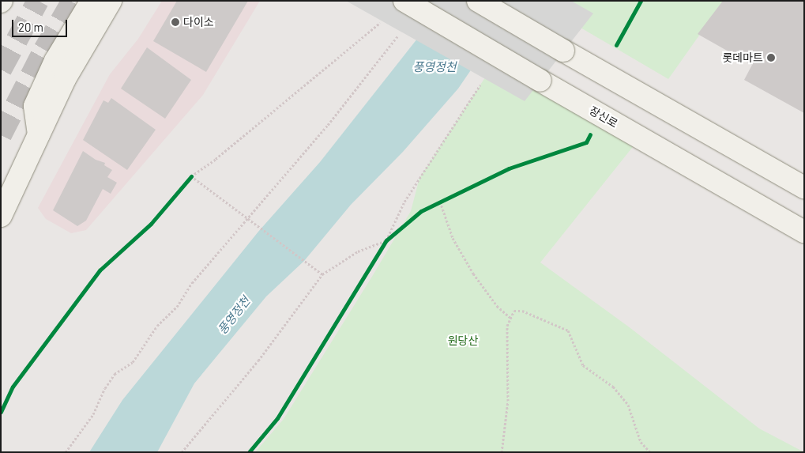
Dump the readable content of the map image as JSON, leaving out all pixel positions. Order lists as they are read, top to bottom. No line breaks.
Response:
{"streets":{"main road":["장신로"]},"water":["풍영정천"],"parks":["원당산"],"places":["다이소","롯데마트"],"scale_bar":"20 m"}
